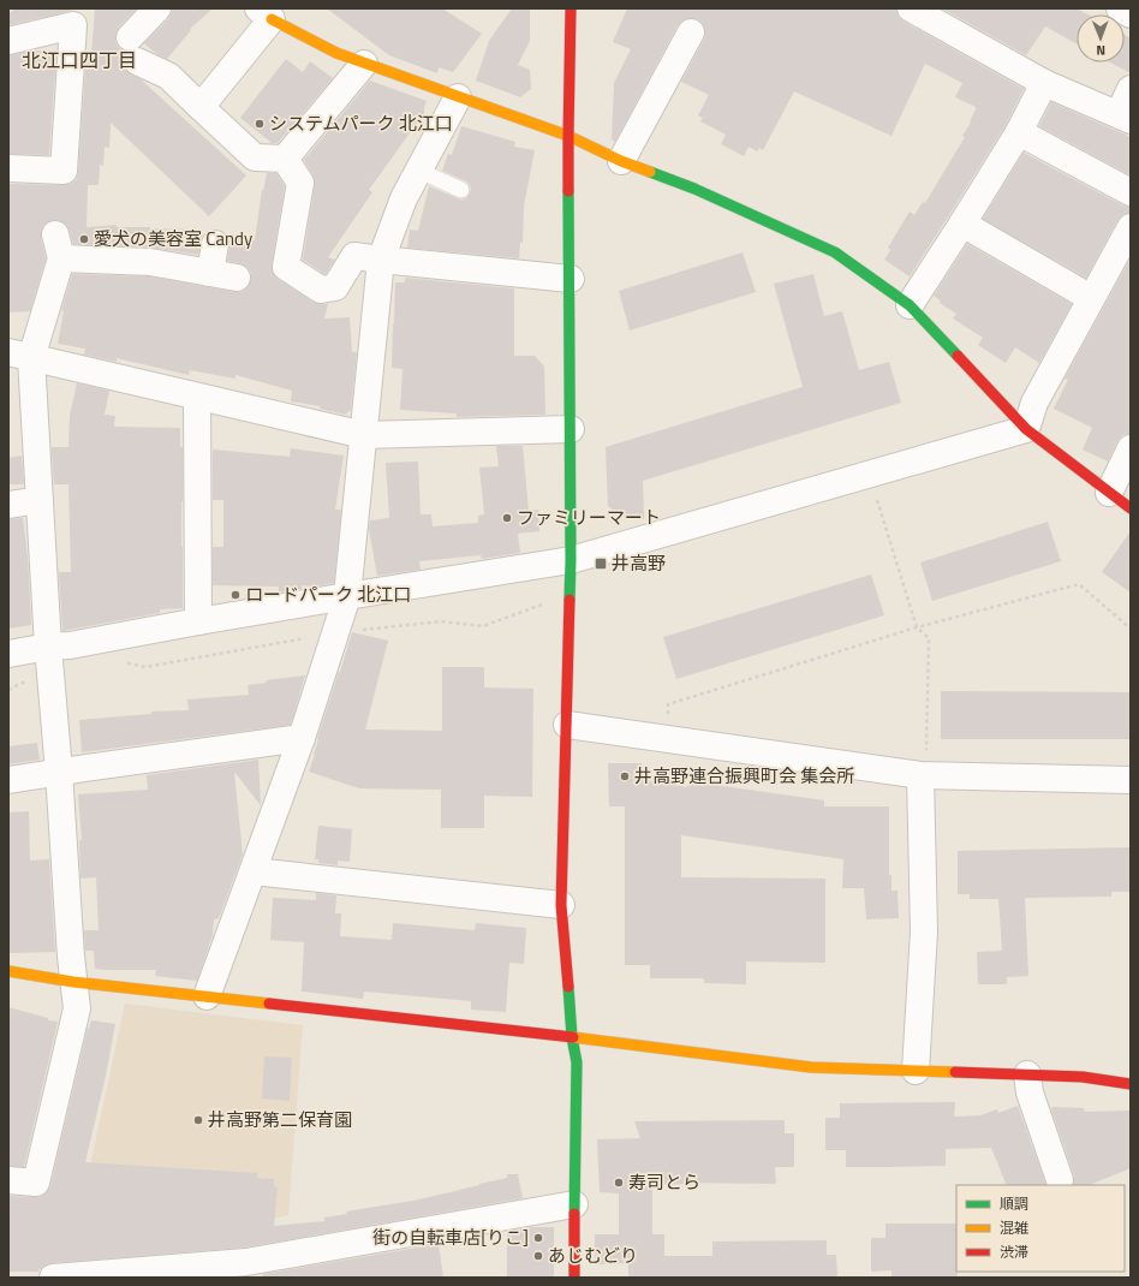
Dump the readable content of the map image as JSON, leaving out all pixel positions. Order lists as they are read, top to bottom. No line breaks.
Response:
{"districts":["北江口四丁目"],"places":{"other":["システムパーク 北江口","愛犬の美容室 Candy","ファミリーマート","ロードパーク 北江口","井高野連合振興町会 集会所","井高野第二保育園","寿司とら","街の自転車店[りこ]","あじむどり"],"transit":["井高野"]},"legend":["順調","混雑","渋滞"],"north":"bottom"}
